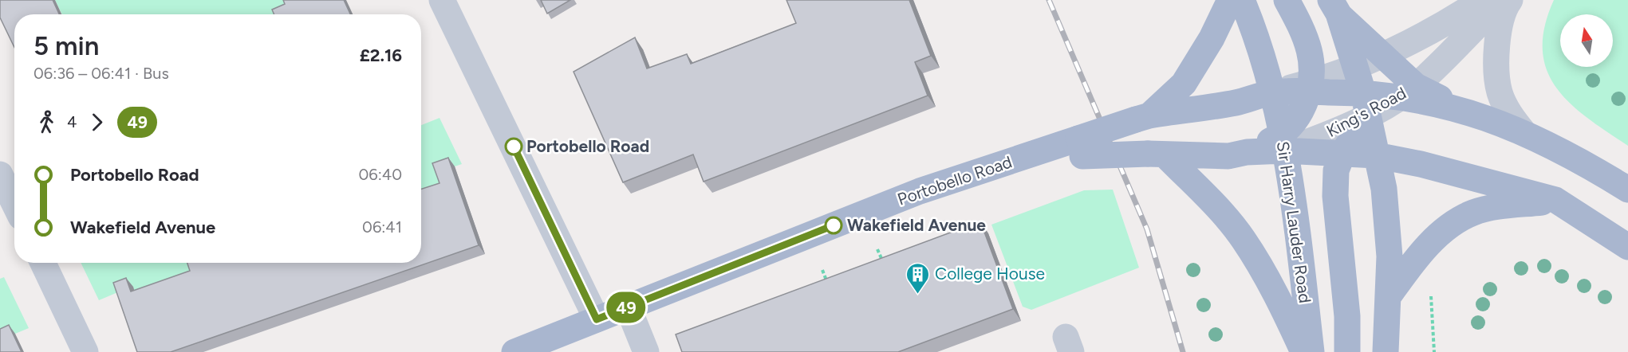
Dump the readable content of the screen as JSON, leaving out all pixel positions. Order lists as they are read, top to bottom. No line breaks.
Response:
{"streets":{"main road":["Portobello Road","Sir Harry Lauder Road"],"street":["King's Road"]},"crossings":[["King's Road","Portobello Road"],["King's Road","Sir Harry Lauder Road"],["Portobello Road","Sir Harry Lauder Road"]],"places":{"other":["Portobello Road","Wakefield Avenue"],"building":["College House"]},"lines":["bus line 49"],"north":"top","page":{"on_map":"49","heading":["5 min","06:36 – 06:41 · Bus","£2.16"],"legs":["4","49"],"list":[{"name":"Portobello Road","value":"06:40"},{"name":"Wakefield Avenue","value":"06:41"}]}}
